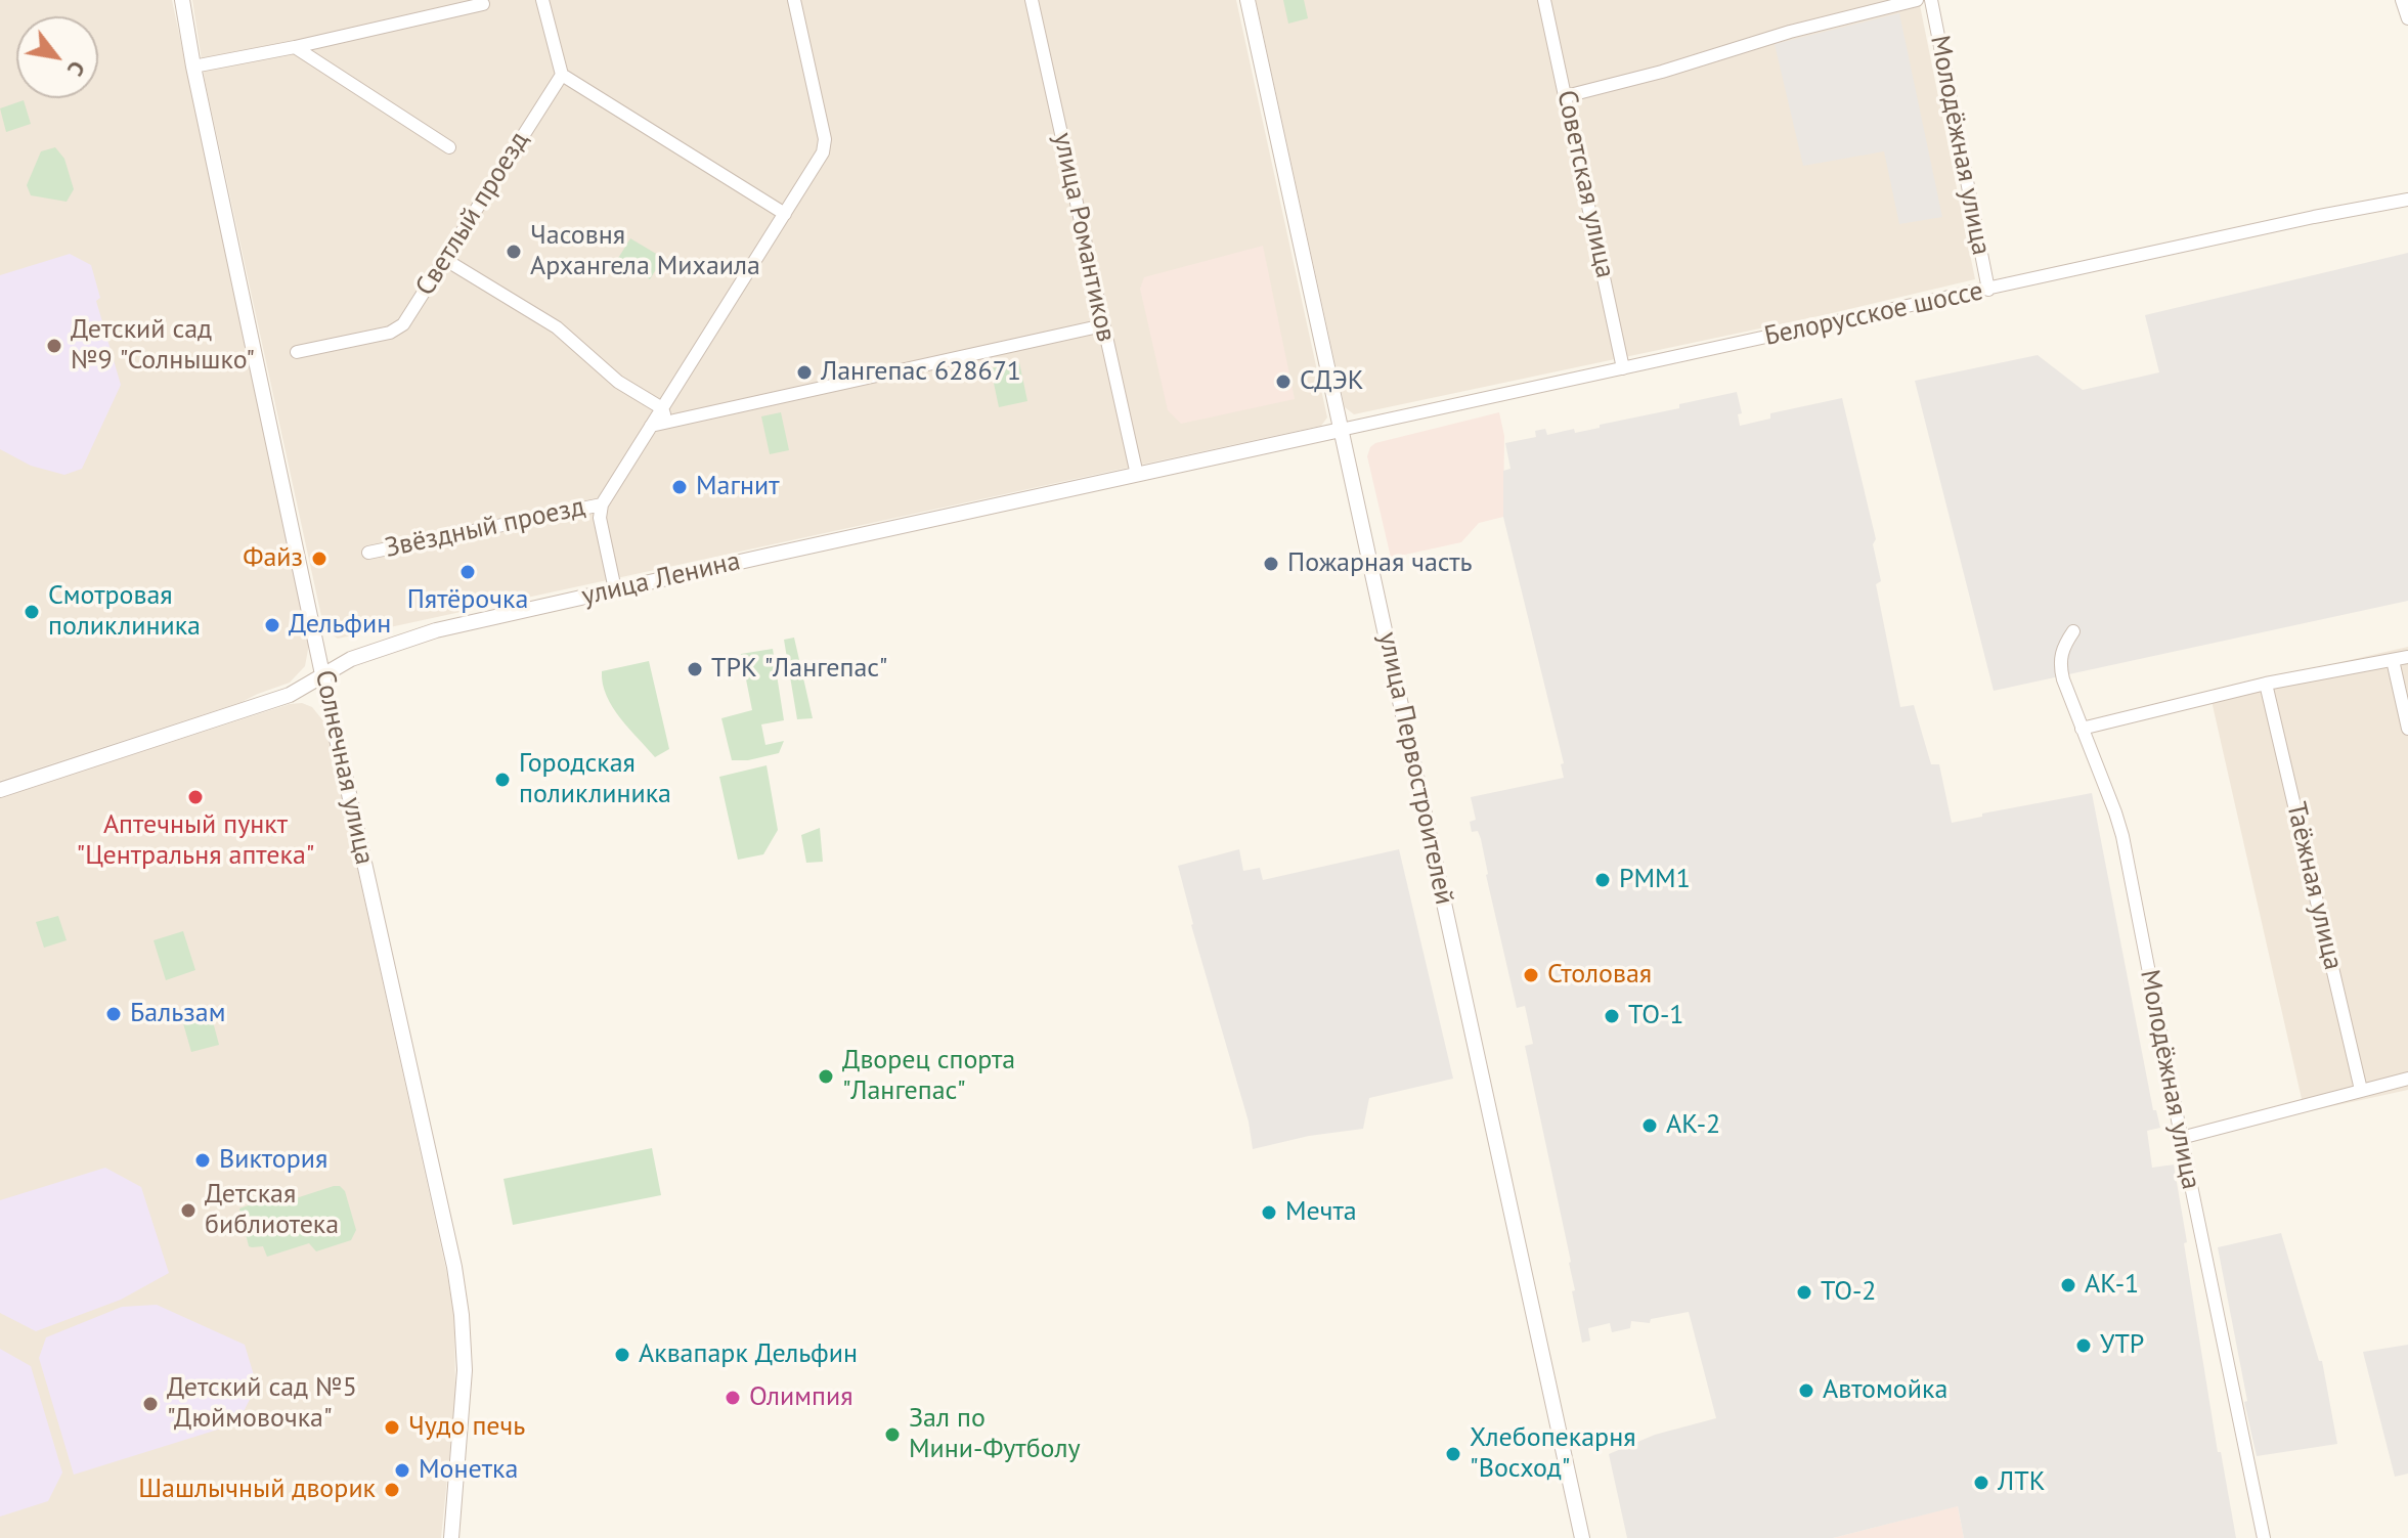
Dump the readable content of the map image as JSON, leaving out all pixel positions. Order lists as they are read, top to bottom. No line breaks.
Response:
{"streets":{"street":["Молодёжная улица","Советская улица","Светлый проезд","улица Романтиков","Белорусское шоссе","Звёздный проезд","улица Ленина","Солнечная улица","улица Первостроителей","Таёжная улица"]},"crossings":[["Молодёжная улица","Белорусское шоссе"],["Советская улица","Белорусское шоссе"],["улица Романтиков","улица Ленина"],["Белорусское шоссе","улица Ленина"],["Белорусское шоссе","улица Первостроителей"],["Звёздный проезд","улица Ленина"],["улица Ленина","Солнечная улица"],["улица Ленина","улица Первостроителей"]],"places":["Часовня Архангела Михаила","Детский сад №9 \"Солнышко\"","Лангепас 628671","СДЭК","Магнит","Файз","Пожарная часть","Пятёрочка","Смотровая поликлиника","Дельфин","ТРК \"Лангепас\"","Городская поликлиника","Аптечный пункт \"Центральня аптека\"","РММ1","Столовая","Бальзам","ТО-1","Дворец спорта \"Лангепас\"","АК-2","Виктория","Детская библиотека","Мечта","АК-1","ТО-2","УТР","Аквапарк Дельфин","Автомойка","Олимпия","Детский сад №5 \"Дюймовочка\"","Чудо печь","Зал по Мини-Футболу","Хлебопекарня \"Восход\"","Монетка","ЛТК","Шашлычный дворик"],"north":"bottom right"}
